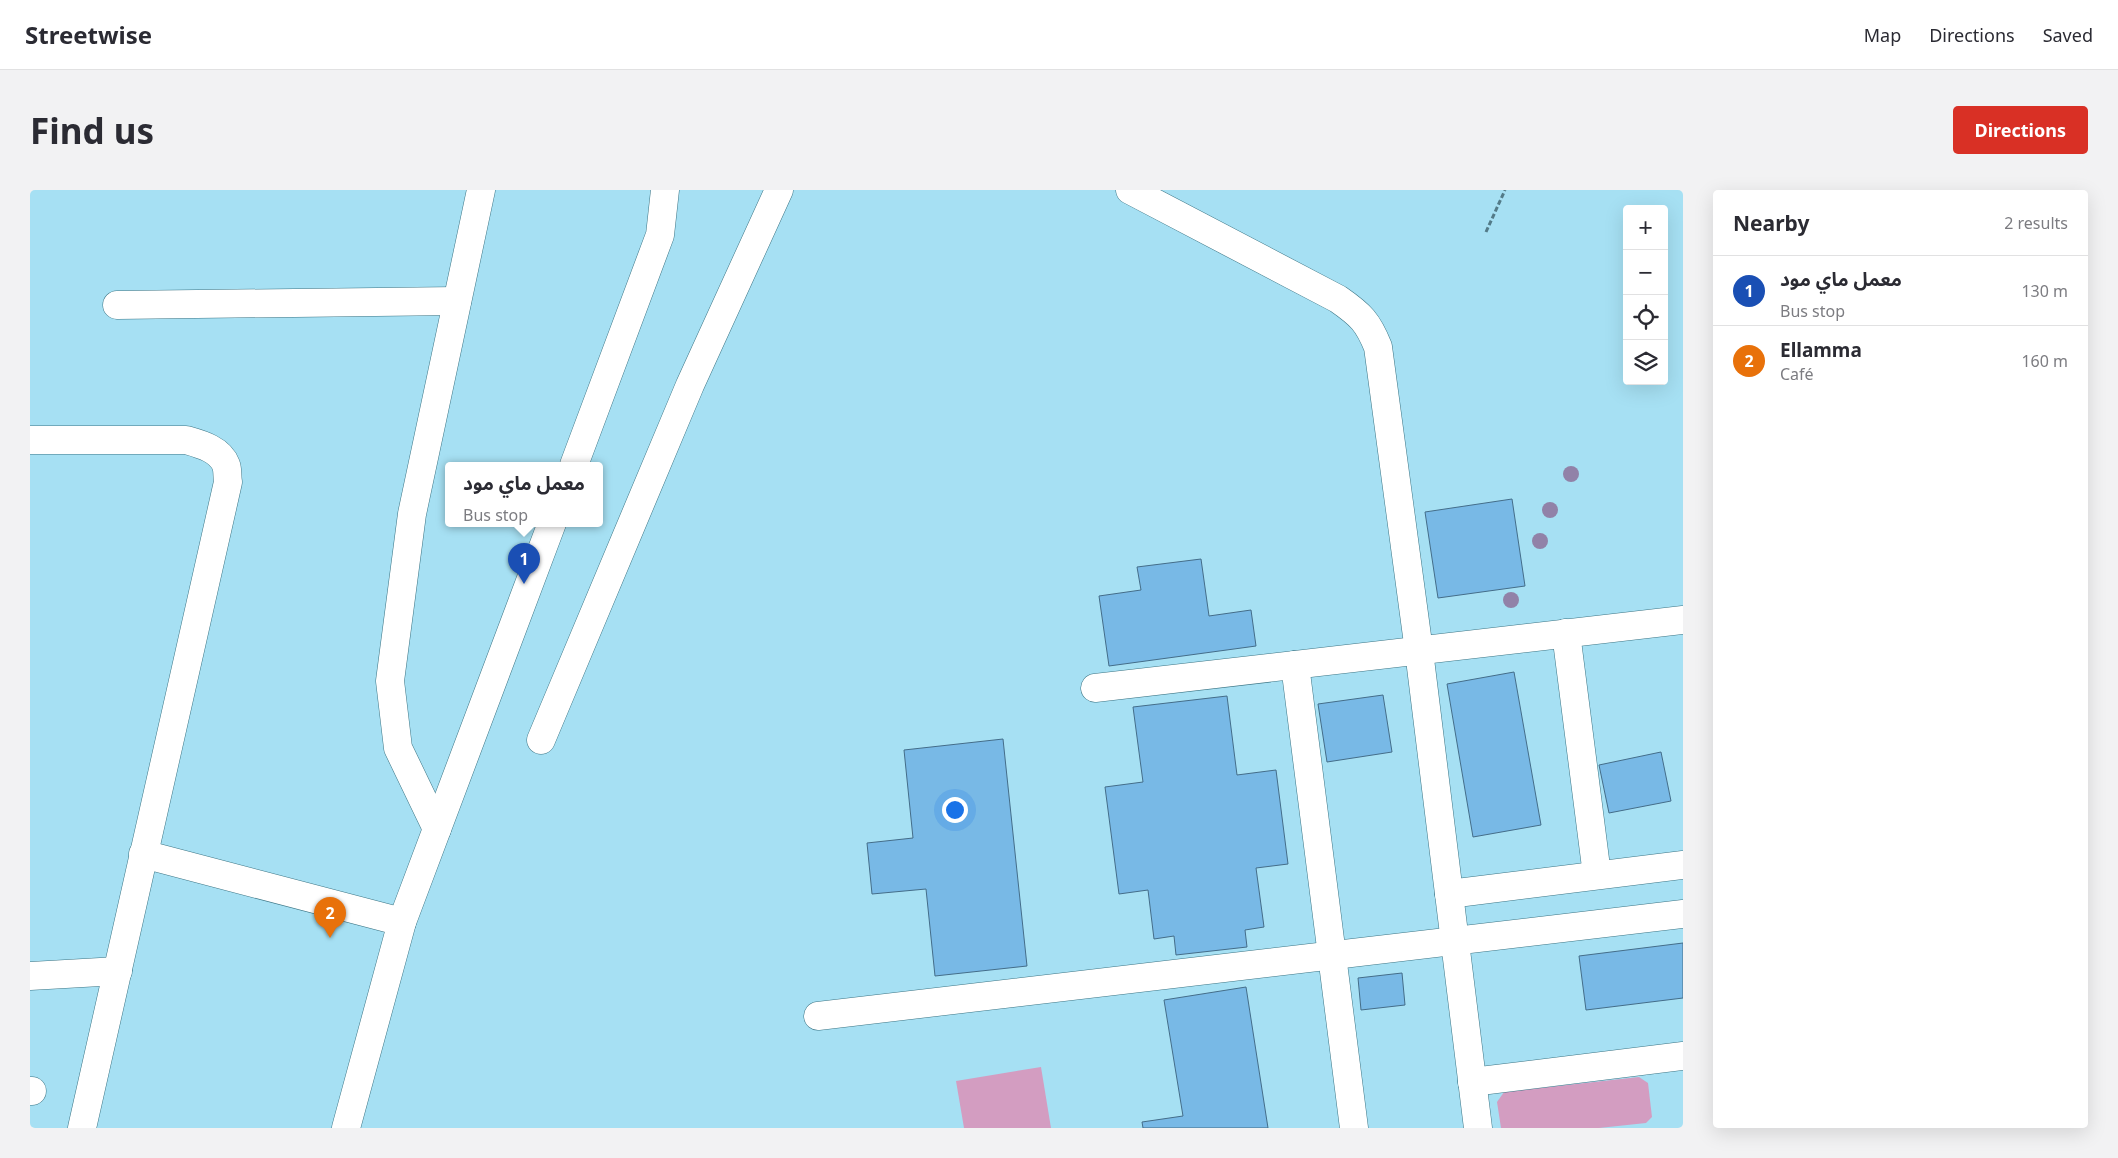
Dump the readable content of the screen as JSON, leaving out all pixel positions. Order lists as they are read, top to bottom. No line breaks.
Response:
{"page":{"header":"Streetwise","nav":["Map","Directions","Saved"],"buttons":"Directions","title":"Find us","heading":["Nearby","2 results"],"map_buttons":["+","−"],"list":[{"mark":"1","name":"معمل ماي مود","note":"Bus stop","value":"130 m"},{"mark":"2","name":"Ellamma","note":"Café","value":"160 m"}],"popup":["معمل ماي مود","Bus stop"],"pins":["1","2"]}}
